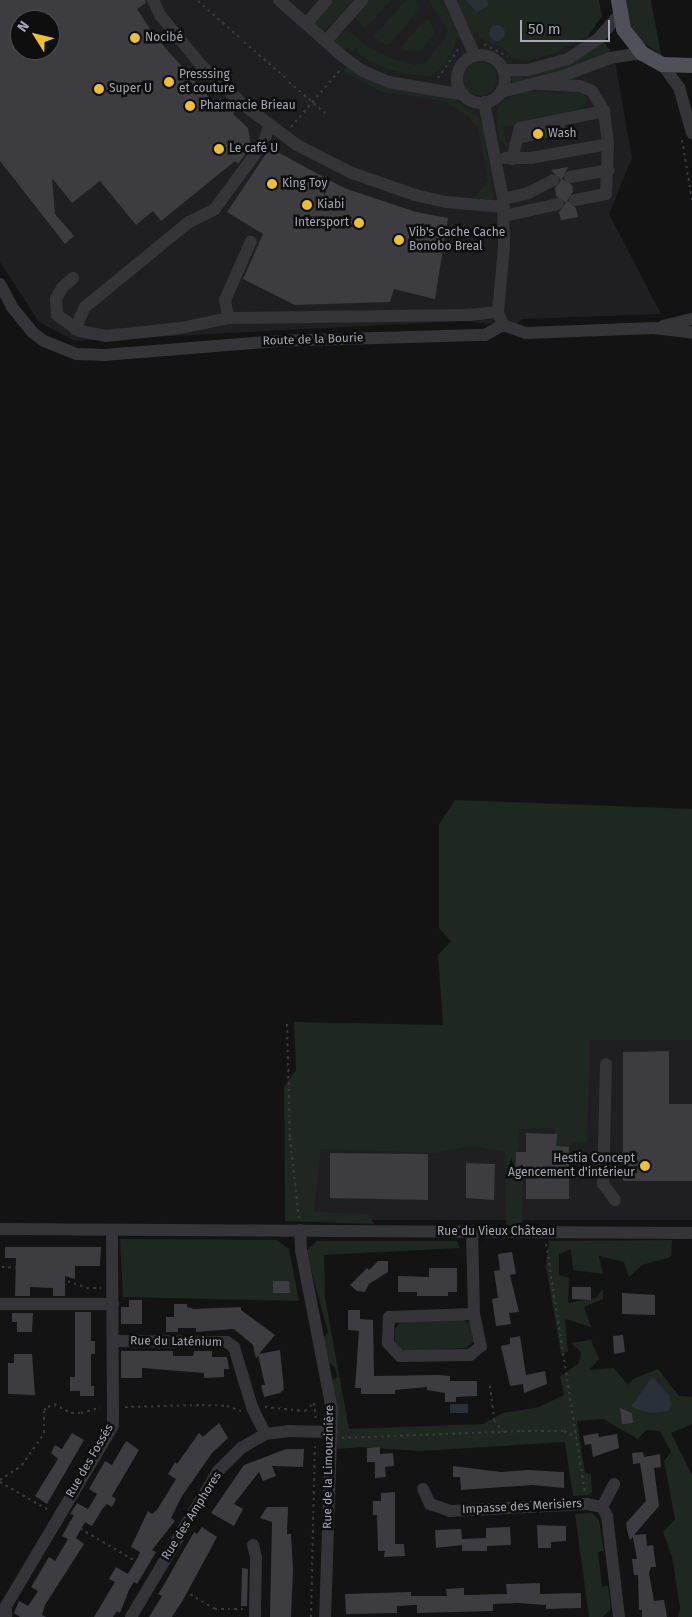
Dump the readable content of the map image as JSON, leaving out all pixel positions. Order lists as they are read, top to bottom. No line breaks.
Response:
{"streets":{"street":["Route de la Bourie","Rue du Vieux Château","Rue du Laténium","Rue des Fossés","Rue de la Limouzinière","Impasse des Merisiers","Rue des Amphores"]},"crossings":[["Rue du Vieux Château","Rue des Fossés"],["Rue du Vieux Château","Rue de la Limouzinière"],["Rue du Laténium","Rue des Fossés"],["Rue du Laténium","Rue des Amphores"],["Rue de la Limouzinière","Rue des Amphores"]],"places":["Nocibé","Presssing et couture","Super U","Pharmacie Brieau","Wash","Le café U","King Toy","Kiabi","Intersport","Vib's Cache Cache Bonobo Breal","Hestia Concept Agencement d'intérieur"],"scale_bar":"50 m","north":"top left"}
